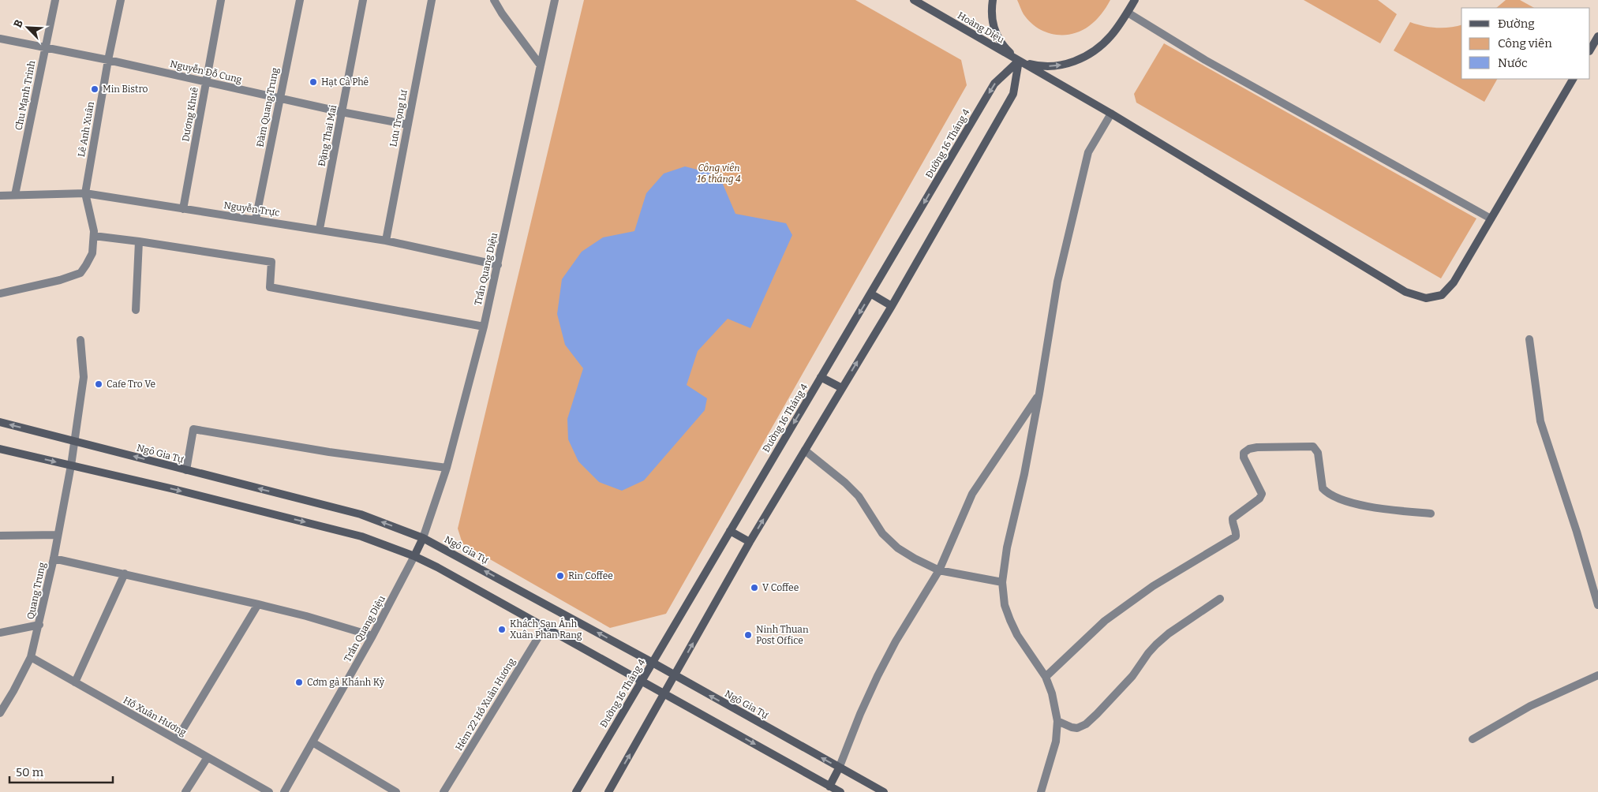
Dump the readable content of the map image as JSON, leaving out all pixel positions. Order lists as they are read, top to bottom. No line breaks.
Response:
{"streets":{"main road":["Hoàng Diệu","Đường 16 Tháng 4","Ngô Gia Tự"],"street":["Nguyễn Đỗ Cung","Chu Mạnh Trinh","Đàm Quang Trung","Dương Khuê","Lưu Trọng Lư","Lê Anh Xuân","Đặng Thai Mai","Nguyễn Trực","Trần Quang Diệu","Quang Trung","Hẻm 22 Hồ Xuân Hương","Hồ Xuân Hương"]},"crossings":[["Hoàng Diệu","Đường 16 Tháng 4"],["Nguyễn Đỗ Cung","Chu Mạnh Trinh"],["Nguyễn Đỗ Cung","Đàm Quang Trung"],["Nguyễn Đỗ Cung","Dương Khuê"],["Nguyễn Đỗ Cung","Lưu Trọng Lư"],["Nguyễn Đỗ Cung","Lê Anh Xuân"],["Nguyễn Đỗ Cung","Đặng Thai Mai"],["Chu Mạnh Trinh","Nguyễn Trực"],["Đàm Quang Trung","Nguyễn Trực"],["Dương Khuê","Nguyễn Trực"],["Lưu Trọng Lư","Nguyễn Trực"],["Lê Anh Xuân","Nguyễn Trực"],["Đặng Thai Mai","Nguyễn Trực"],["Đường 16 Tháng 4","Ngô Gia Tự"],["Nguyễn Trực","Trần Quang Diệu"],["Trần Quang Diệu","Ngô Gia Tự"],["Ngô Gia Tự","Quang Trung"],["Quang Trung","Hồ Xuân Hương"]],"parks":["Công viên 16 tháng 4"],"places":["Hạt Cà Phê","Min Bistro","Cafe Tro Ve","Rin Coffee","V Coffee","Khách Sạn Ánh Xuân Phan Rang","Ninh Thuan Post Office","Cơm gà Khánh Kỳ"],"legend":["Đường","Công viên","Nước"],"scale_bar":"50 m","north":"top left"}
